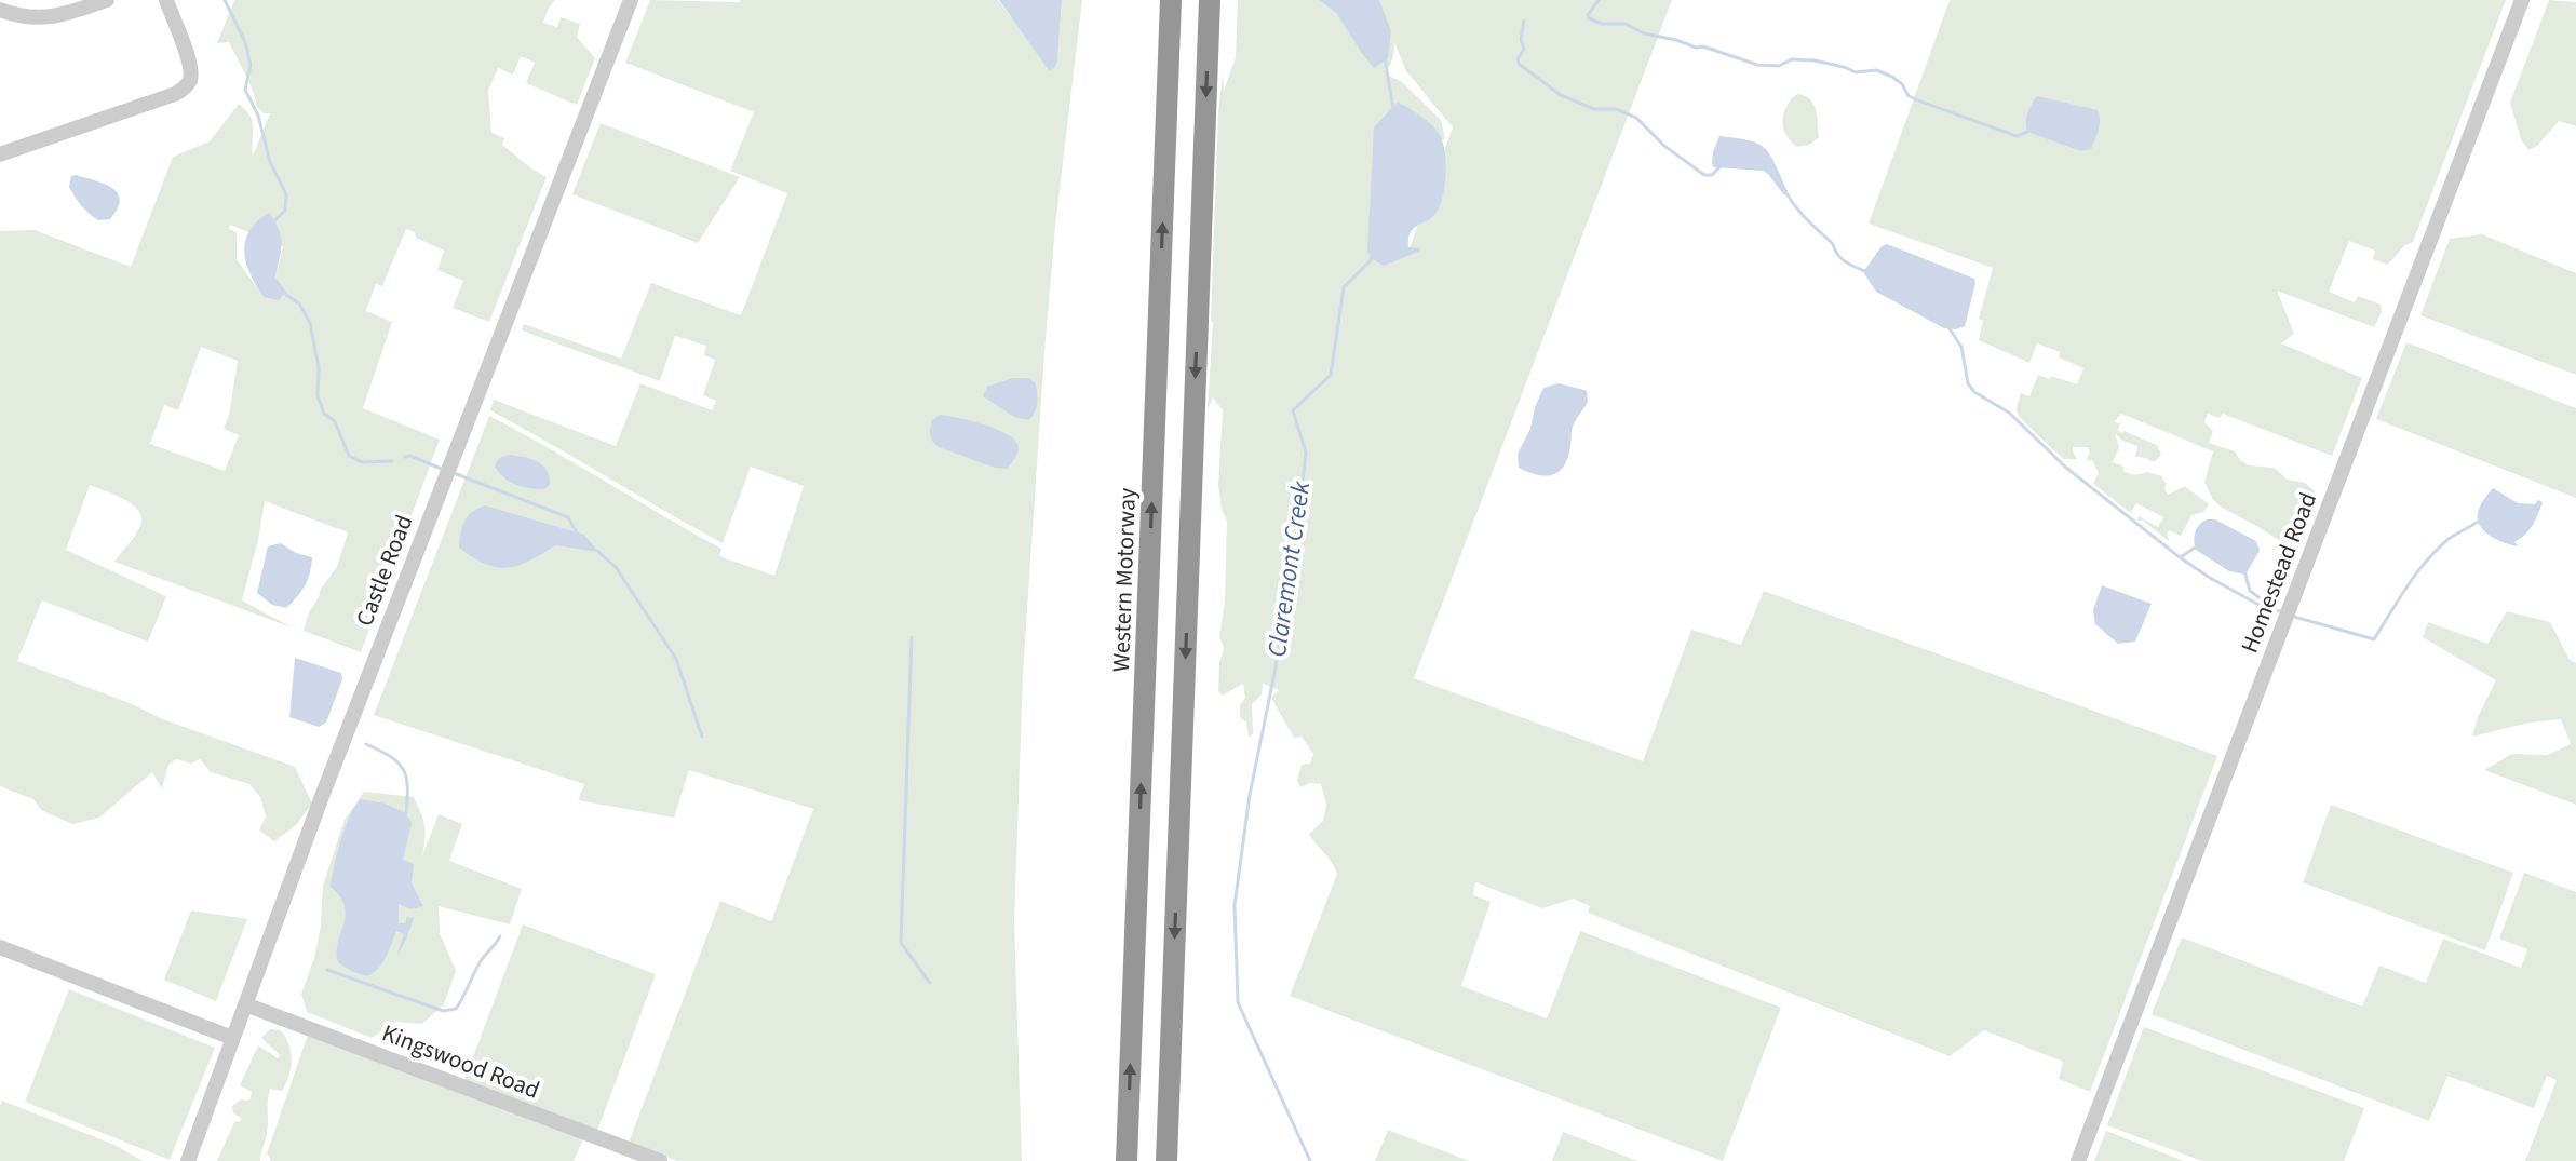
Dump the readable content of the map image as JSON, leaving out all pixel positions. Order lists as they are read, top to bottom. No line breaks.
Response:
{"streets":{"highway":["Western Motorway"],"street":["Castle Road","Homestead Road","Kingswood Road"]},"crossings":[["Castle Road","Kingswood Road"]],"water":["Claremont Creek"]}
